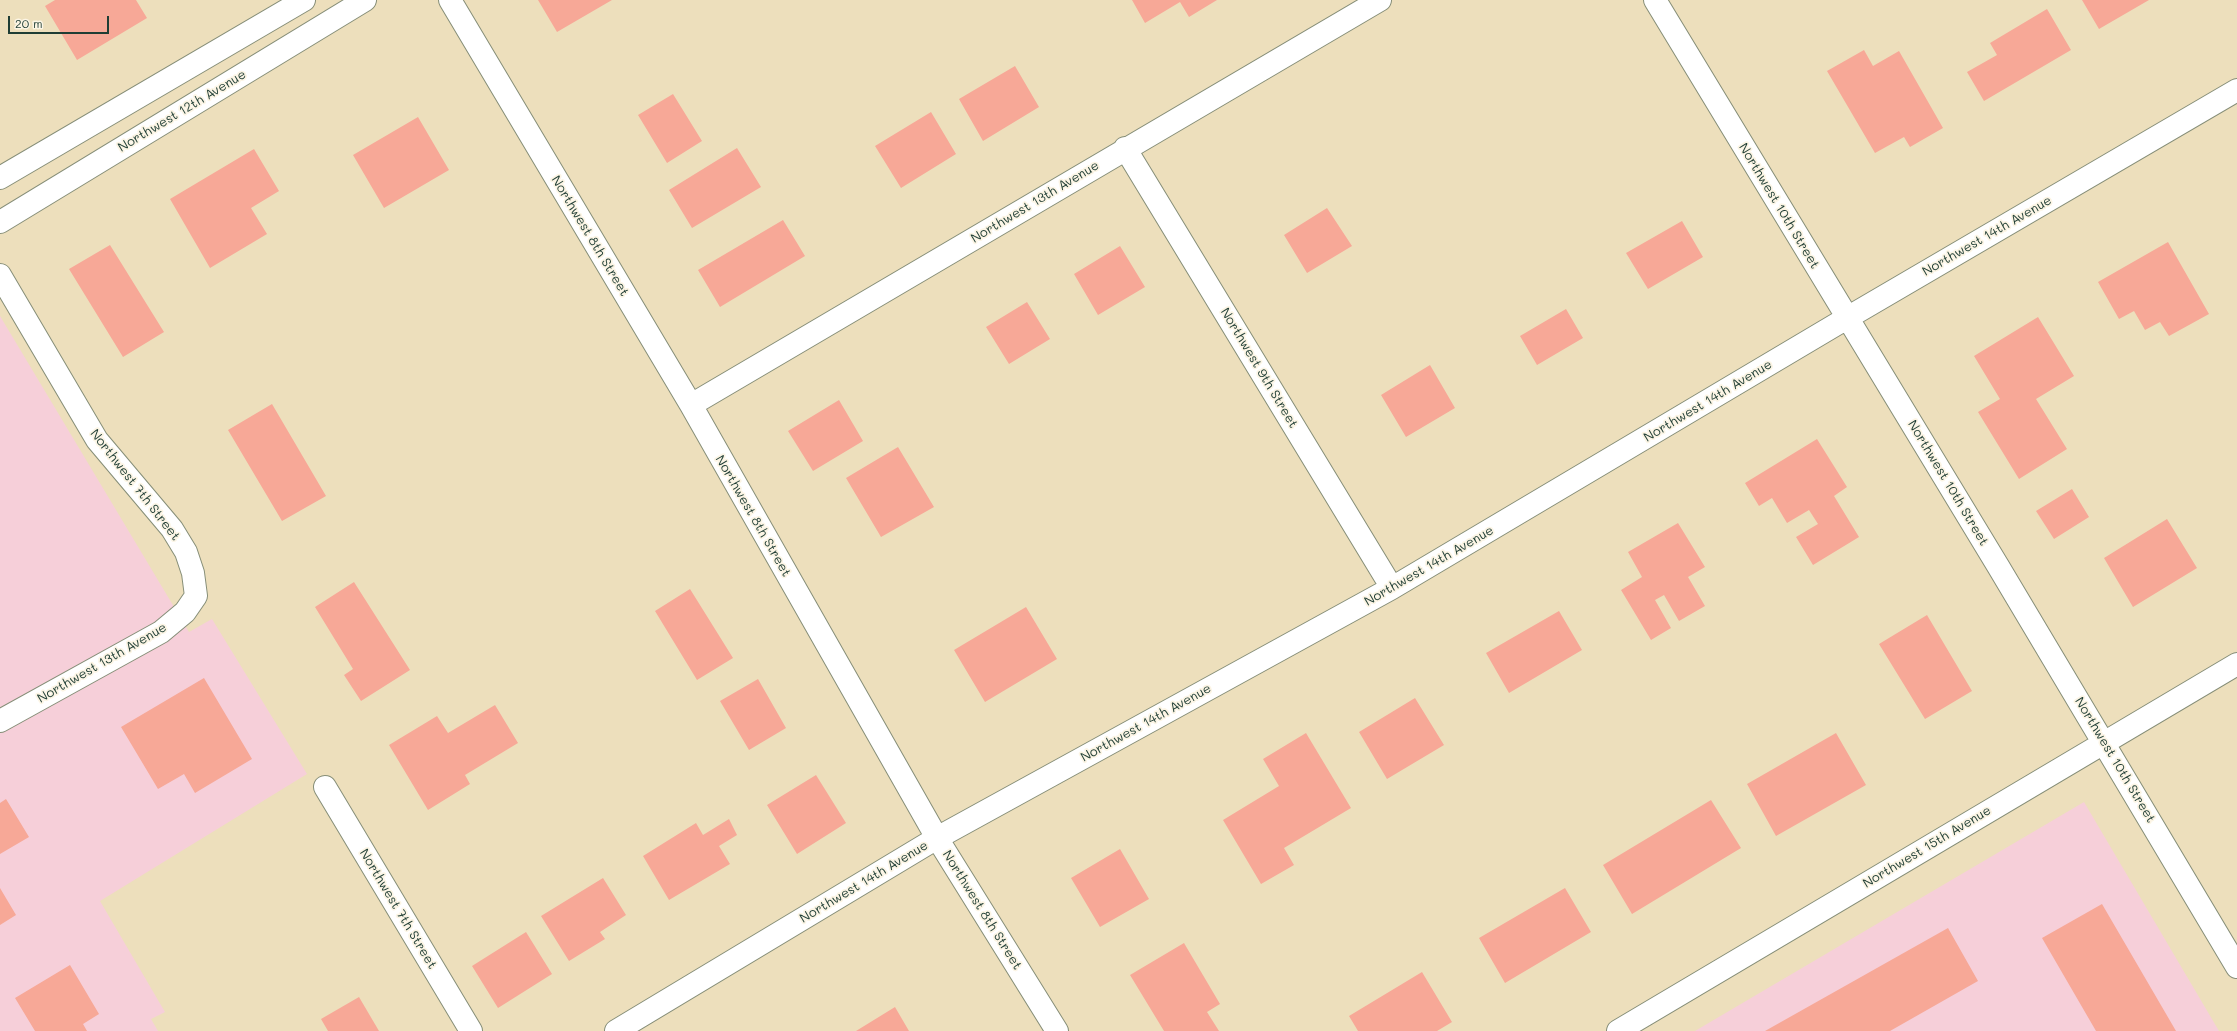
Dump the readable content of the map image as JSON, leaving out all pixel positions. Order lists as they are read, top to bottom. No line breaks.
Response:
{"streets":{"street":["Northwest 12th Avenue","Northwest 13th Avenue","Northwest 10th Street","Northwest 8th Street","Northwest 14th Avenue","Northwest 9th Street","Northwest 7th Street","Northwest 15th Avenue"]},"crossings":[["Northwest 13th Avenue","Northwest 8th Street"],["Northwest 13th Avenue","Northwest 9th Street"],["Northwest 13th Avenue","Northwest 7th Street"],["Northwest 10th Street","Northwest 14th Avenue"],["Northwest 10th Street","Northwest 15th Avenue"],["Northwest 8th Street","Northwest 14th Avenue"],["Northwest 14th Avenue","Northwest 9th Street"]],"scale_bar":"20 m"}
